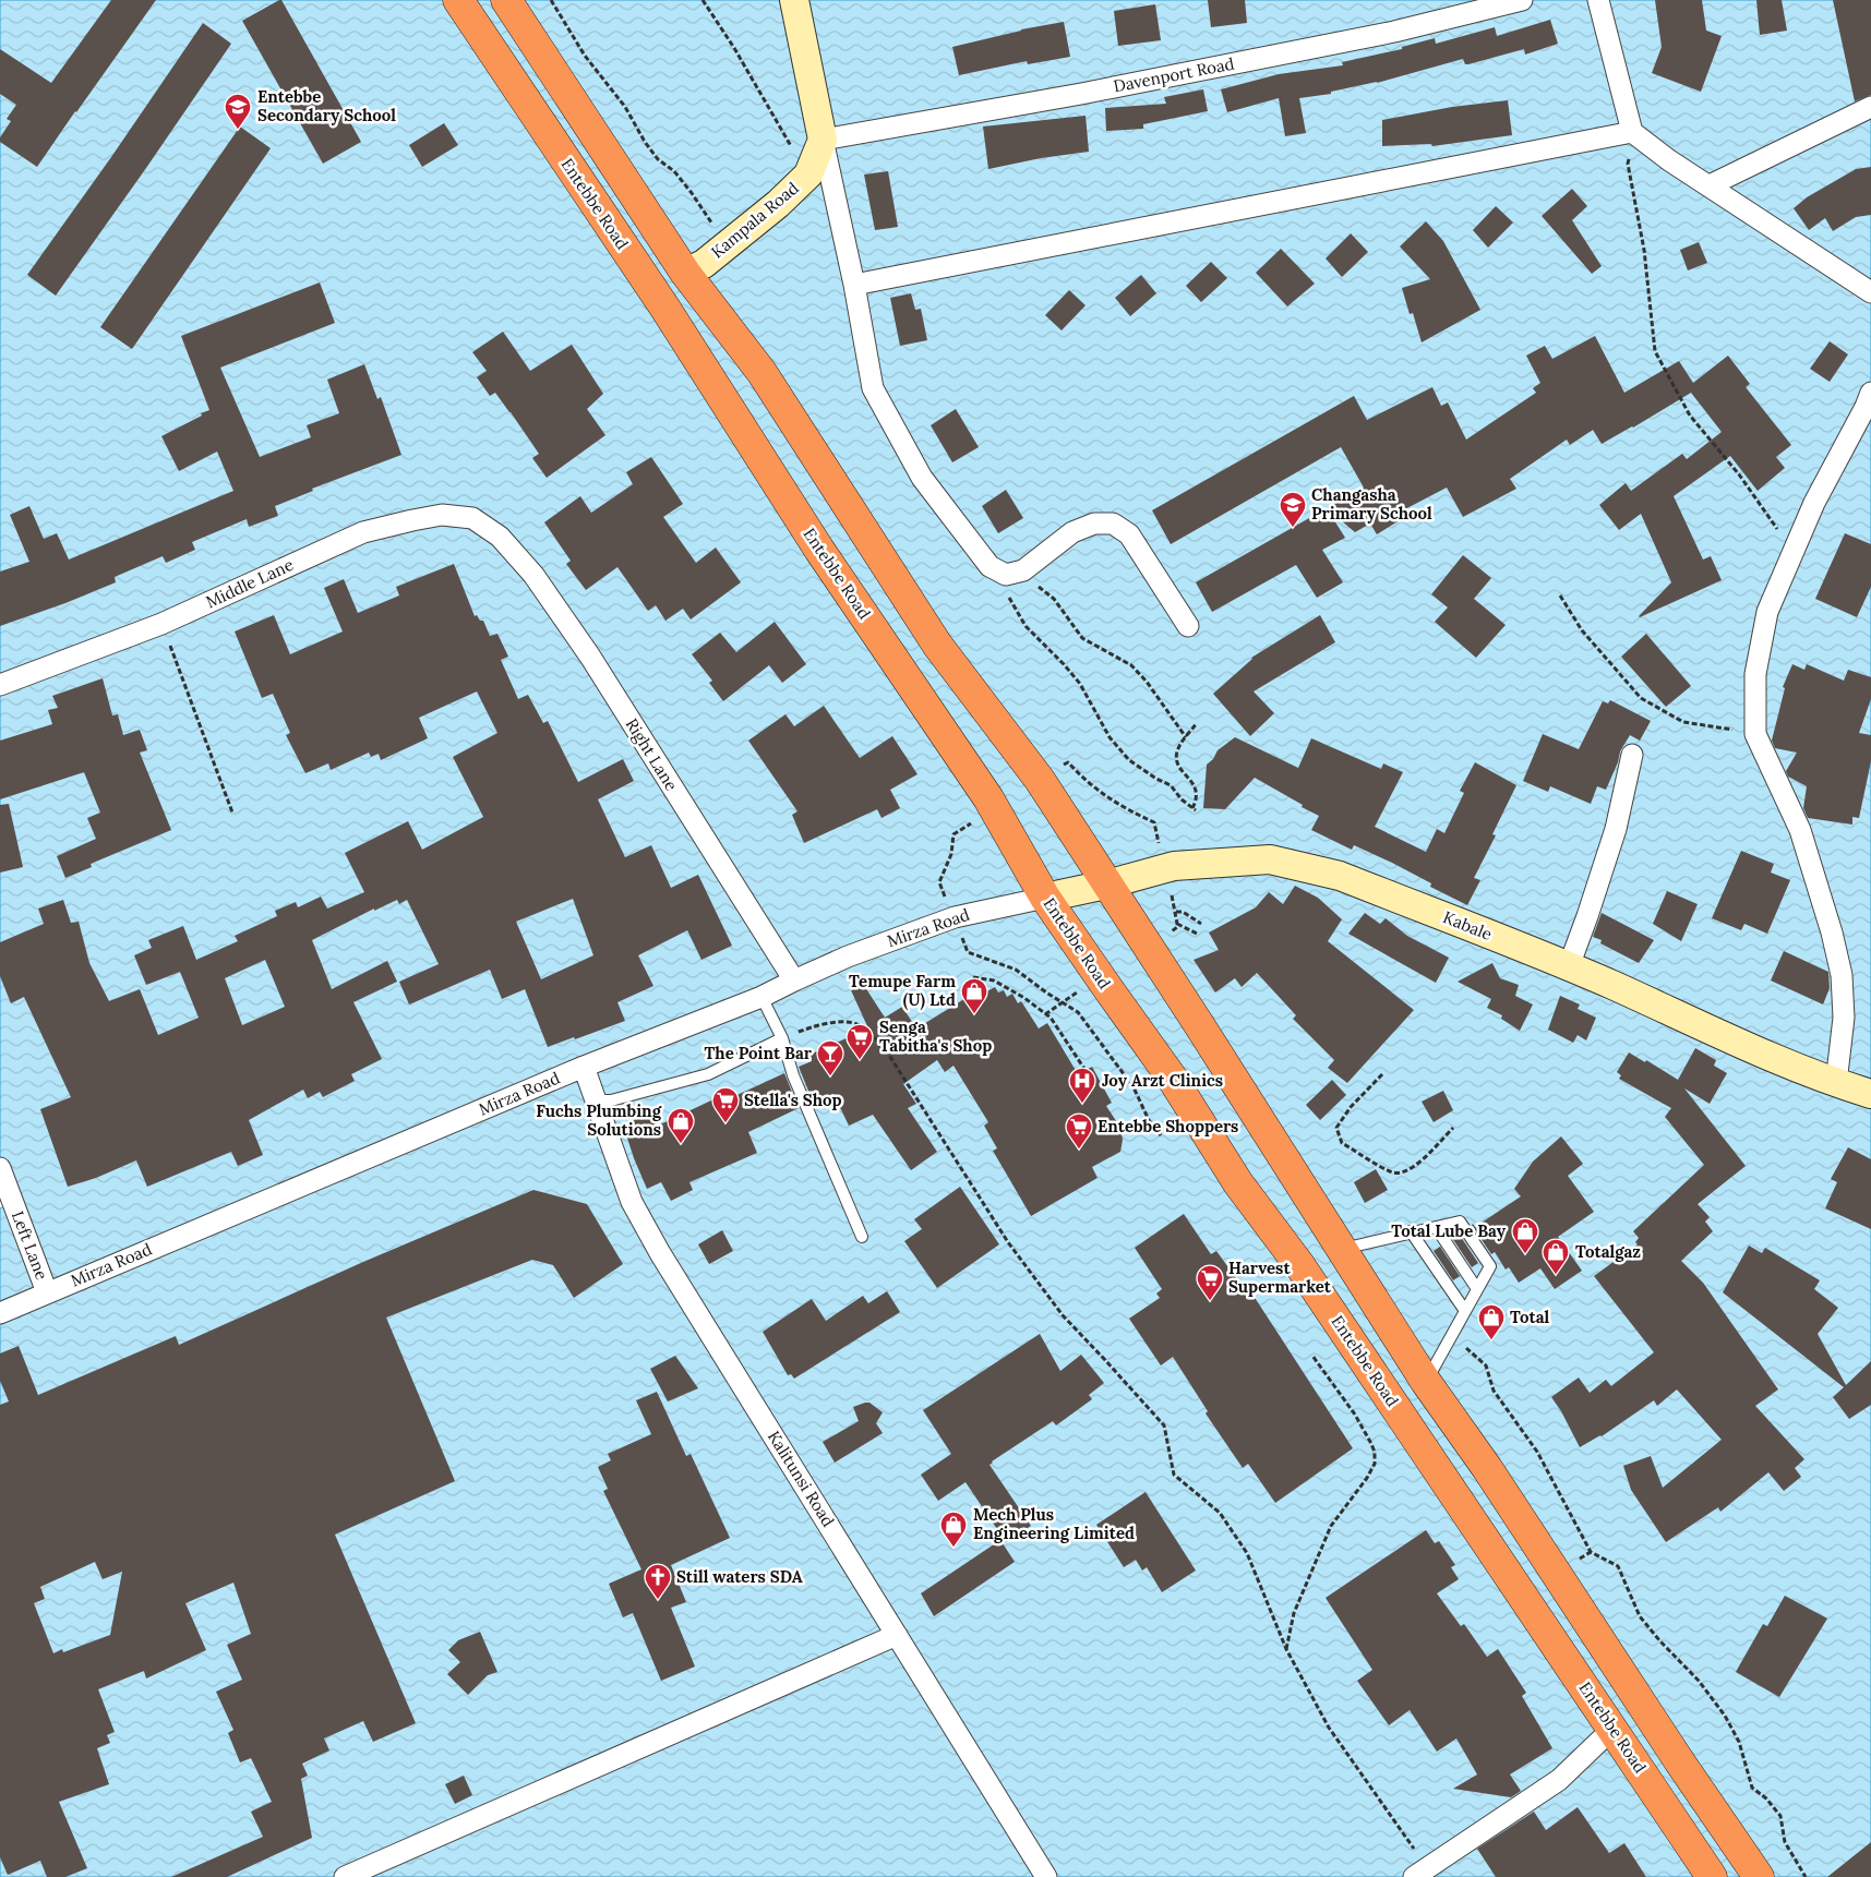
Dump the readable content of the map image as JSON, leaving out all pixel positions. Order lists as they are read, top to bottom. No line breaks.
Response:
{"streets":{"highway":["Entebbe Road"],"street":["Davenport Road","Kampala Road","Middle Lane","Right Lane","Kabale","Mirza Road","Left Lane","Kalitunsi Road"]},"crossings":[["Davenport Road","Kampala Road"],["Entebbe Road","Kabale"],["Entebbe Road","Mirza Road"],["Middle Lane","Right Lane"],["Right Lane","Mirza Road"],["Kabale","Mirza Road"],["Mirza Road","Left Lane"],["Mirza Road","Kalitunsi Road"]],"places":{"school or university":["Entebbe Secondary School","Changasha Primary School"],"shop":["Temupe Farm (U) Ltd","Fuchs Plumbing Solutions","Total Lube Bay","Totalgaz","Total","Mech Plus Engineering Limited"],"supermarket":["Senga Tabitha's Shop","Stella's Shop","Entebbe Shoppers","Harvest Supermarket"],"bar":["The Point Bar"],"hospital":["Joy Arzt Clinics"],"church":["Still waters SDA"]}}
